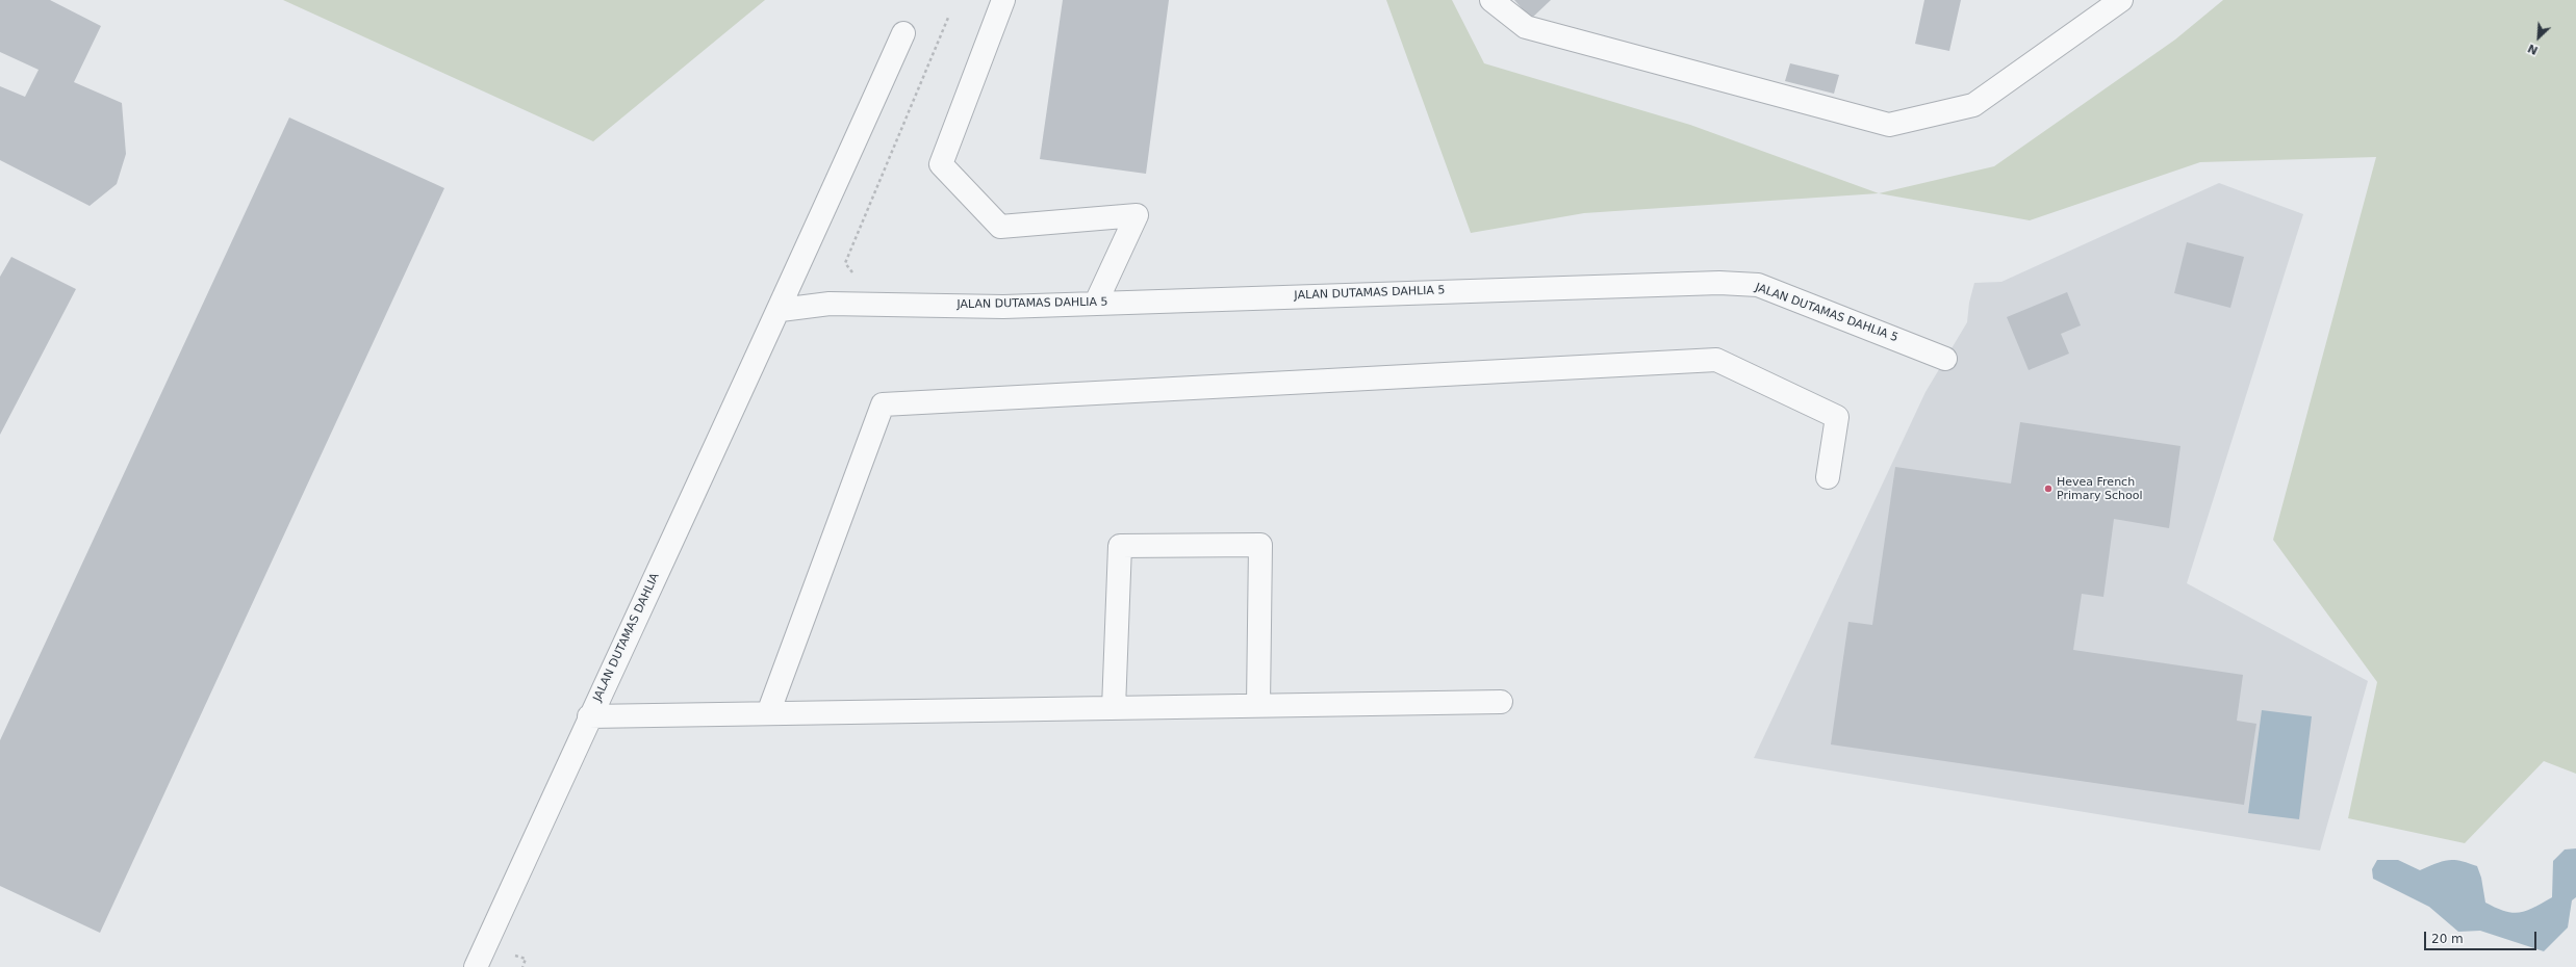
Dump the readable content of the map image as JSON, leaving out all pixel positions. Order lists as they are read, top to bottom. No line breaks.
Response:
{"streets":{"street":["JALAN DUTAMAS DAHLIA 5","JALAN DUTAMAS DAHLIA"]},"crossings":[["JALAN DUTAMAS DAHLIA 5","JALAN DUTAMAS DAHLIA"]],"places":["Hevea French Primary School"],"scale_bar":"20 m","north":"bottom left"}
